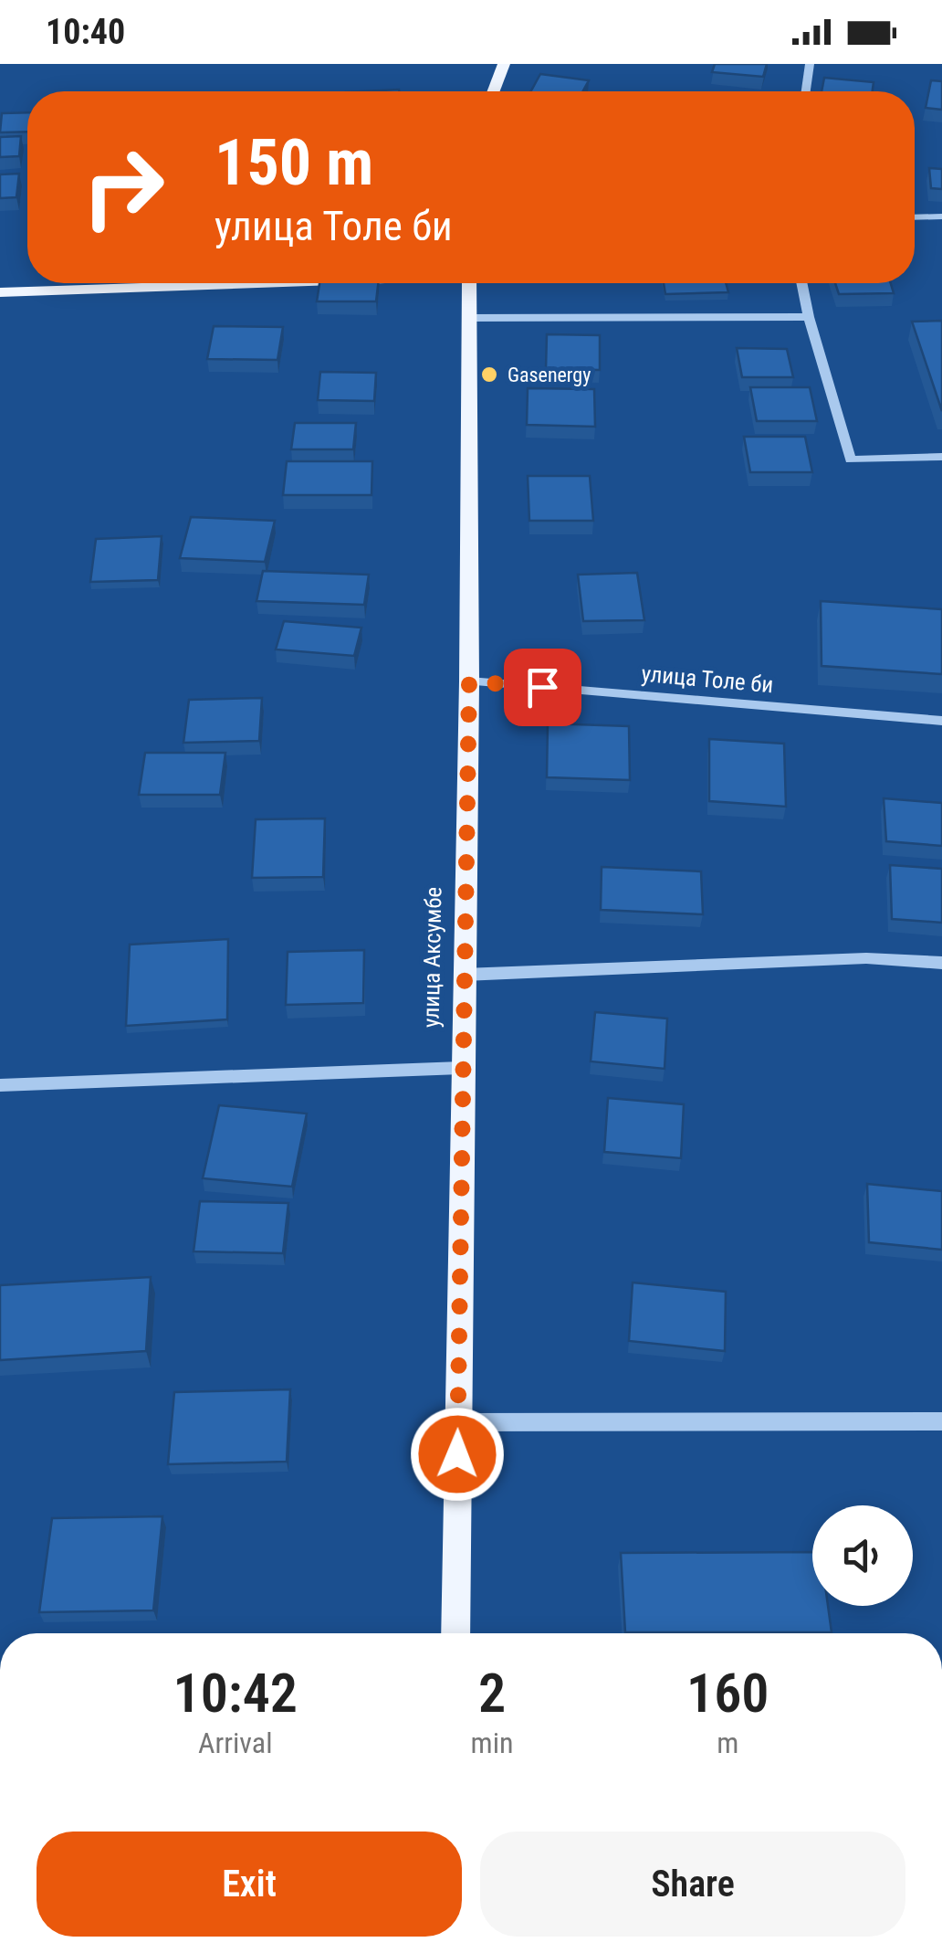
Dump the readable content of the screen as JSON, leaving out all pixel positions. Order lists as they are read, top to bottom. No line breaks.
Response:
{"streets":{"main road":["улица Аксумбе"],"street":["улица Толе би"]},"crossings":[["улица Толе би","улица Аксумбе"]],"places":["Gasenergy"],"page":{"status":"10:40","turn":["150 m","улица Толе би"],"eta":["10:42","Arrival","2","min","160","m"],"buttons":["Exit","Share"]}}
